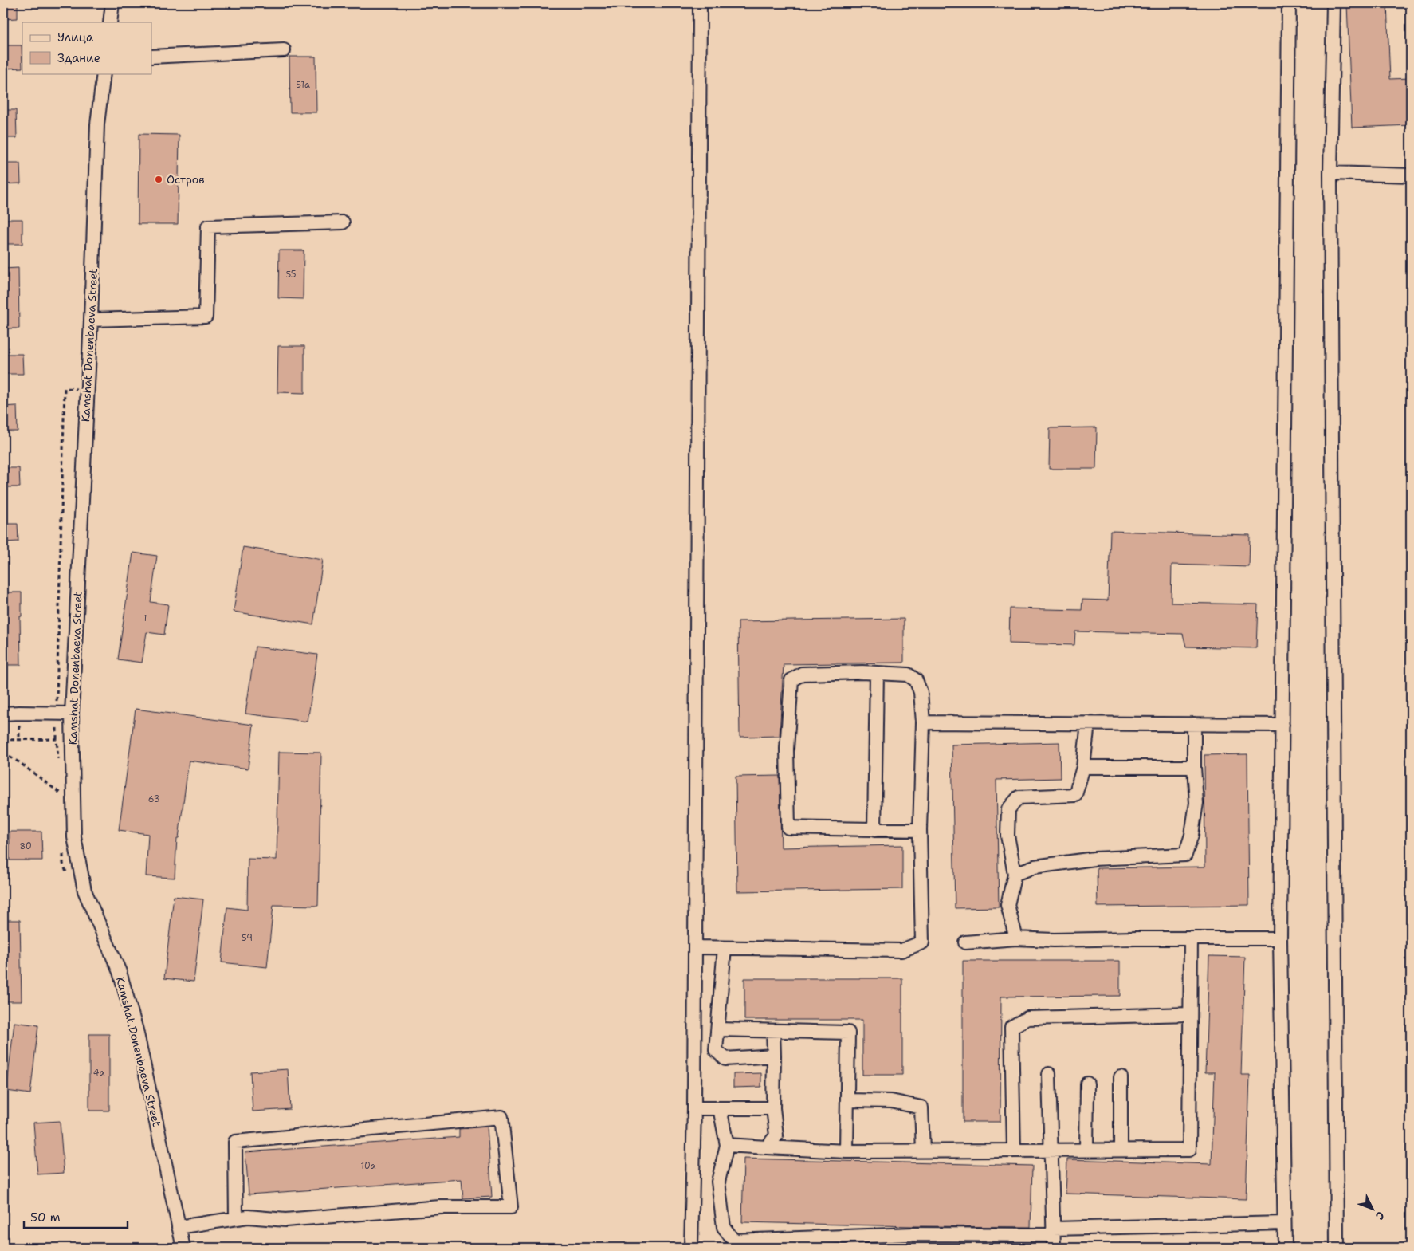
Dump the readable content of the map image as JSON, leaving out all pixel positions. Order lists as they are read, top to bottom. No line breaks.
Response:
{"streets":{"street":["Kamshat Donenbaeva Street"]},"places":["Остров"],"house_numbers":["51а","55","1","63","80","59","4а","10а"],"legend":["Улица","Здание"],"scale_bar":"50 m","north":"bottom right"}
